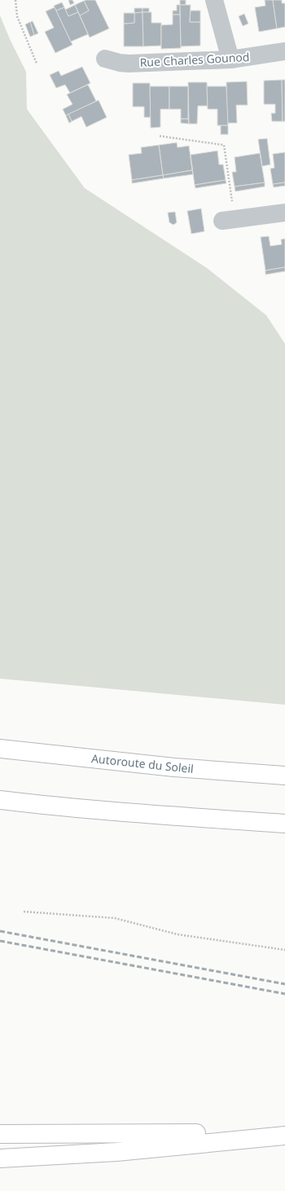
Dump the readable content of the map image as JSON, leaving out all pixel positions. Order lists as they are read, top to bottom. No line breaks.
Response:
{"streets":{"main road":["Autoroute du Soleil"],"street":["Rue Charles Gounod"]}}
